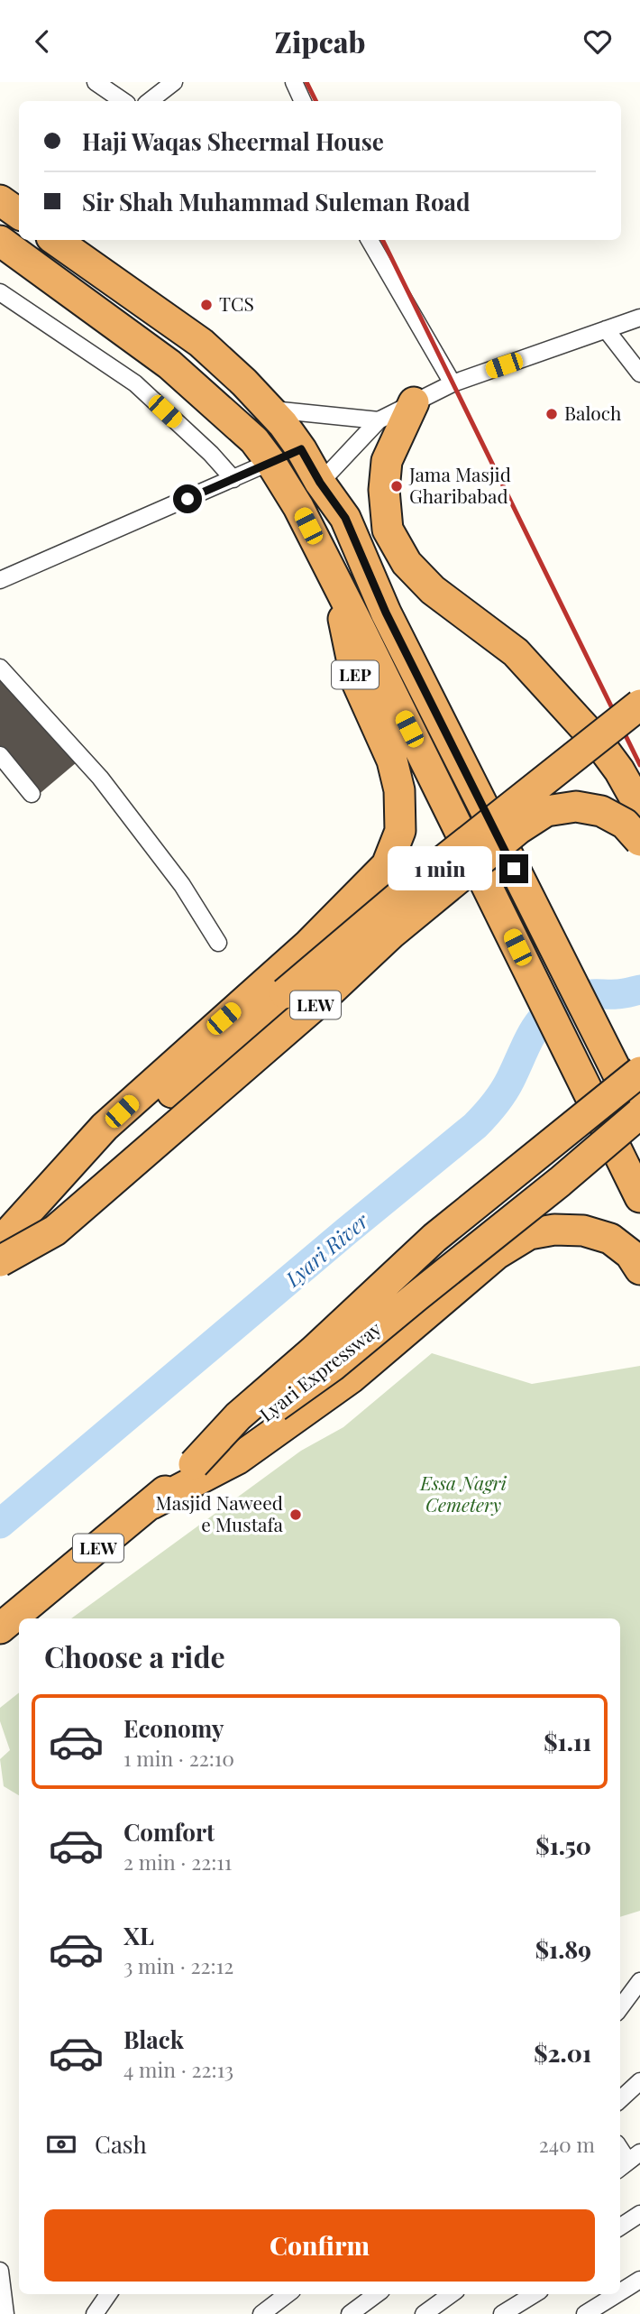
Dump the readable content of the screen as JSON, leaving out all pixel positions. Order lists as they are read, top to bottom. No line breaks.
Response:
{"streets":{"highway":["LEP","LEW","Lyari Expressway"]},"crossings":[["LEP","LEW"],["LEW","Lyari Expressway"]],"water":["Lyari River"],"parks":["Essa Nagri Cemetery"],"places":["TCS","Baloch","Jama Masjid Gharibabad","Masjid Naweed e Mustafa"],"page":{"header":"Zipcab","banner":["Haji Waqas Sheermal House","Sir Shah Muhammad Suleman Road"],"bubble":"1 min","heading":"Choose a ride","list":[{"name":"Economy","note":"1 min · 22:10","value":"$1.11"},{"name":"Comfort","note":"2 min · 22:11","value":"$1.50"},{"name":"XL","note":"3 min · 22:12","value":"$1.89"},{"name":"Black","note":"4 min · 22:13","value":"$2.01"}],"pay":["Cash","240 m"],"buttons":"Confirm"}}
